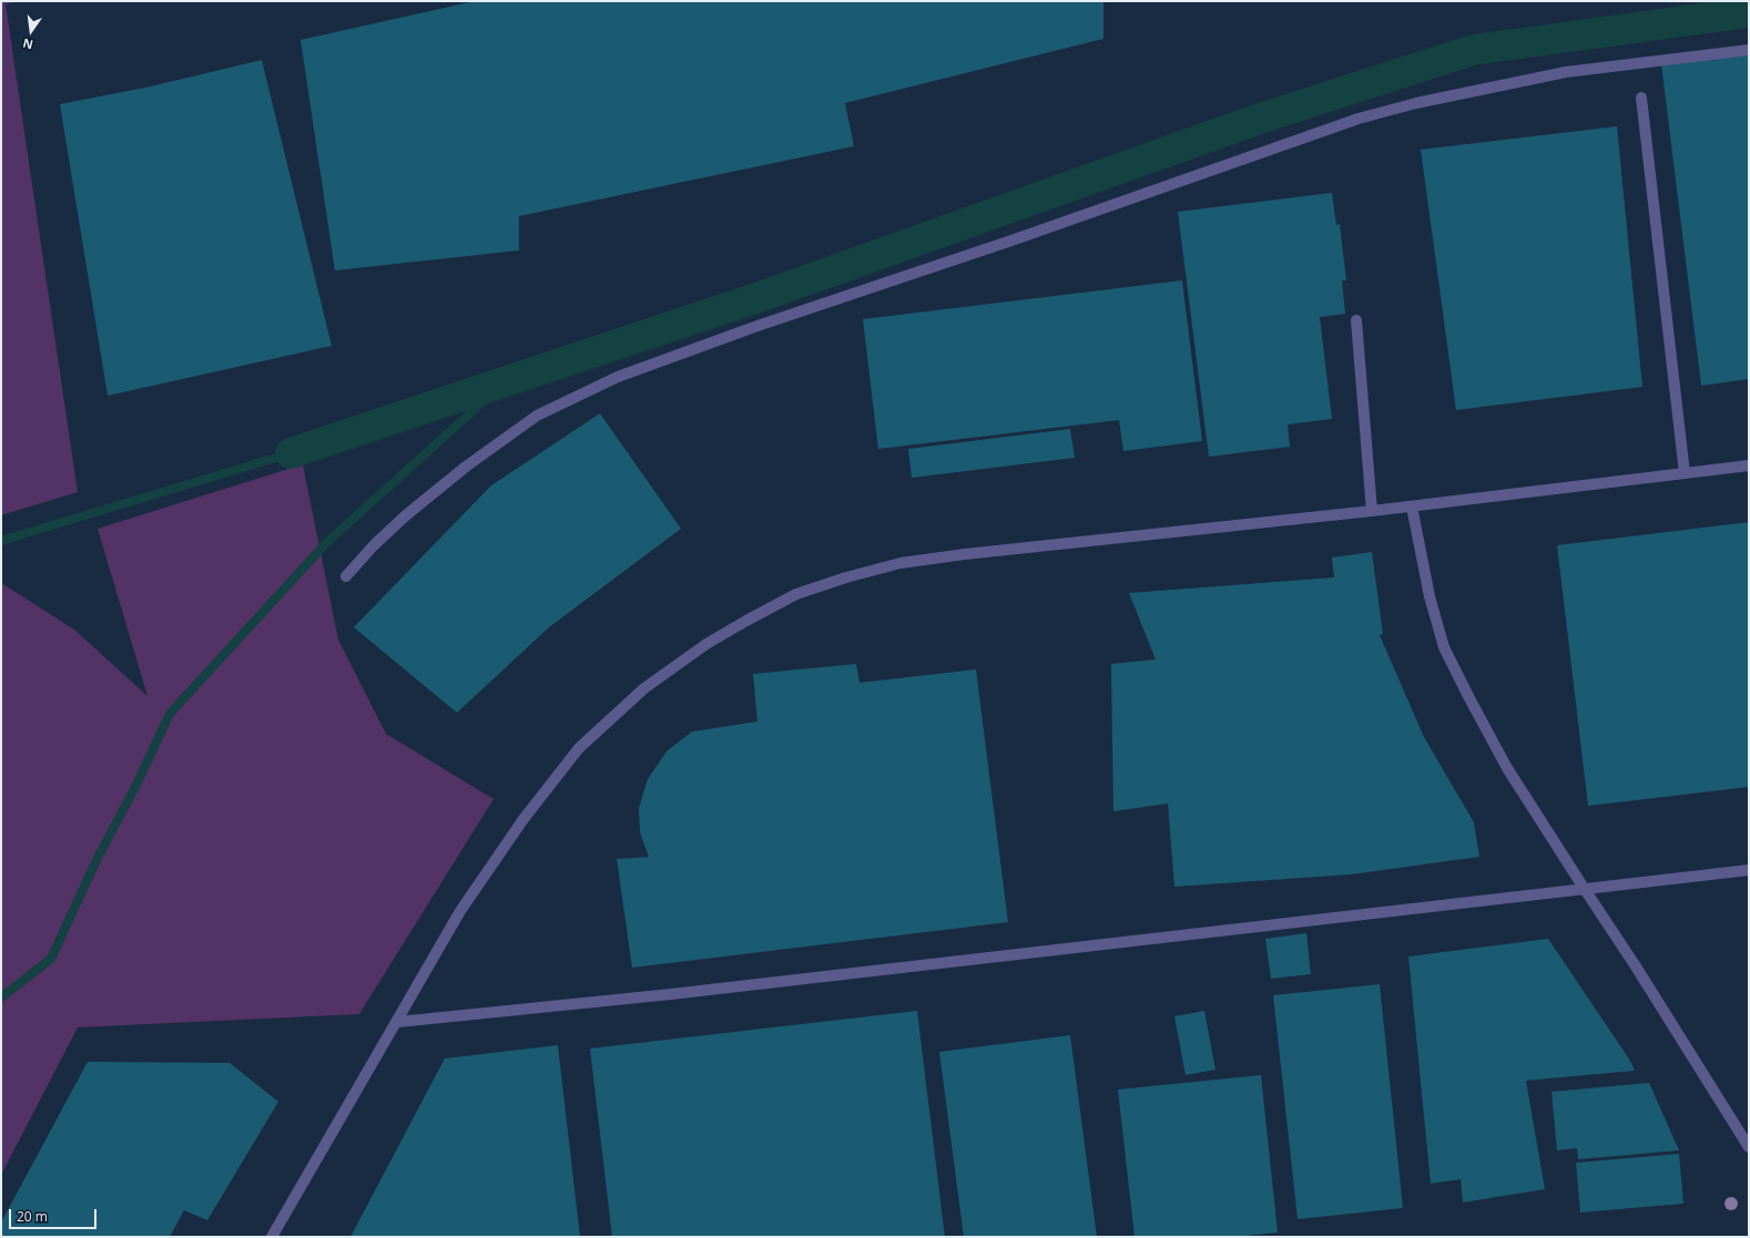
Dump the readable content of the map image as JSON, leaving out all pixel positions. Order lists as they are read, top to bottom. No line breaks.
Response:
{"scale_bar":"20 m","north":"bottom"}
